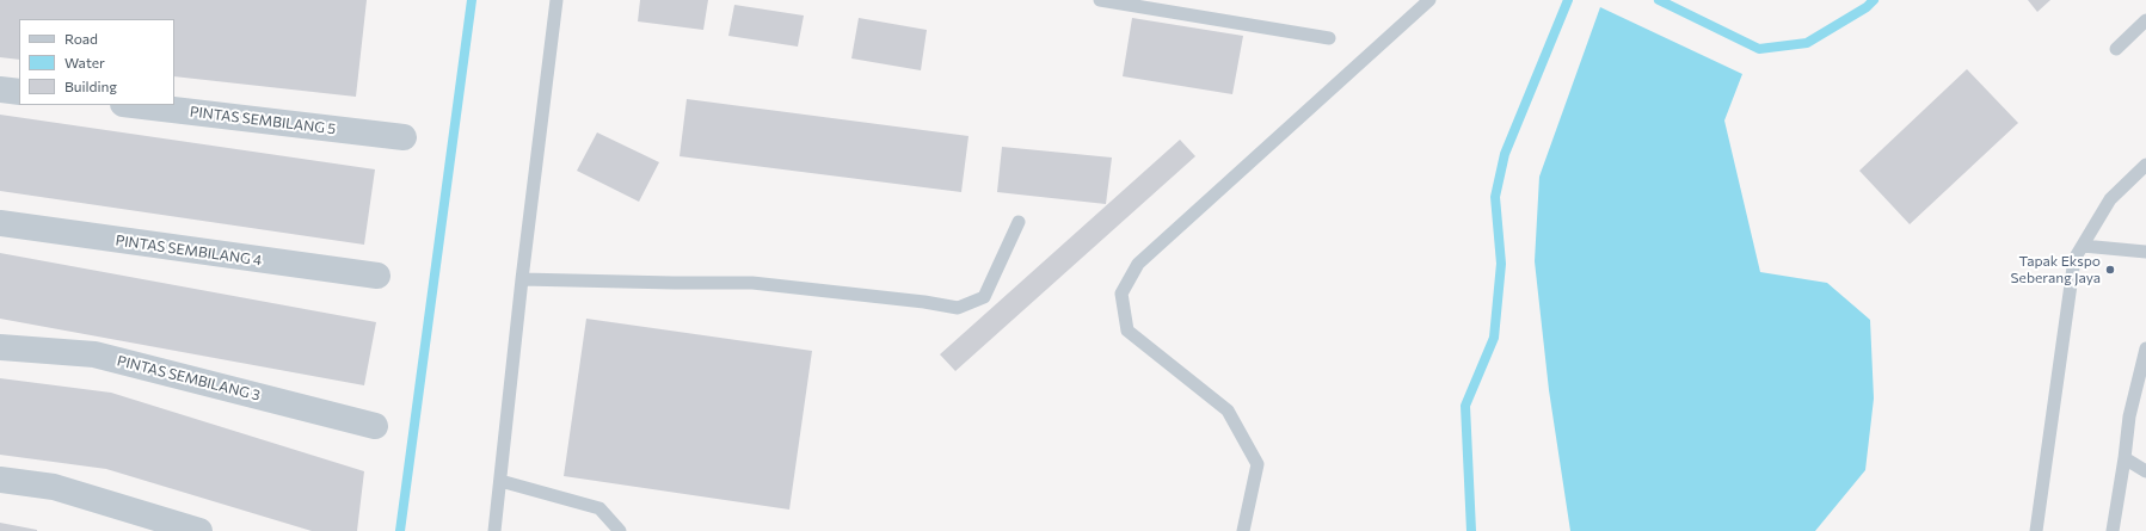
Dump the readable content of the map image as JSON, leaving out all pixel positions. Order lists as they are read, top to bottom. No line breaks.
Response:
{"streets":{"street":["PINTAS SEMBILANG 5","PINTAS SEMBILANG 4","PINTAS SEMBILANG 3"]},"places":["Tapak Ekspo Seberang Jaya"],"legend":["Road","Water","Building"]}
